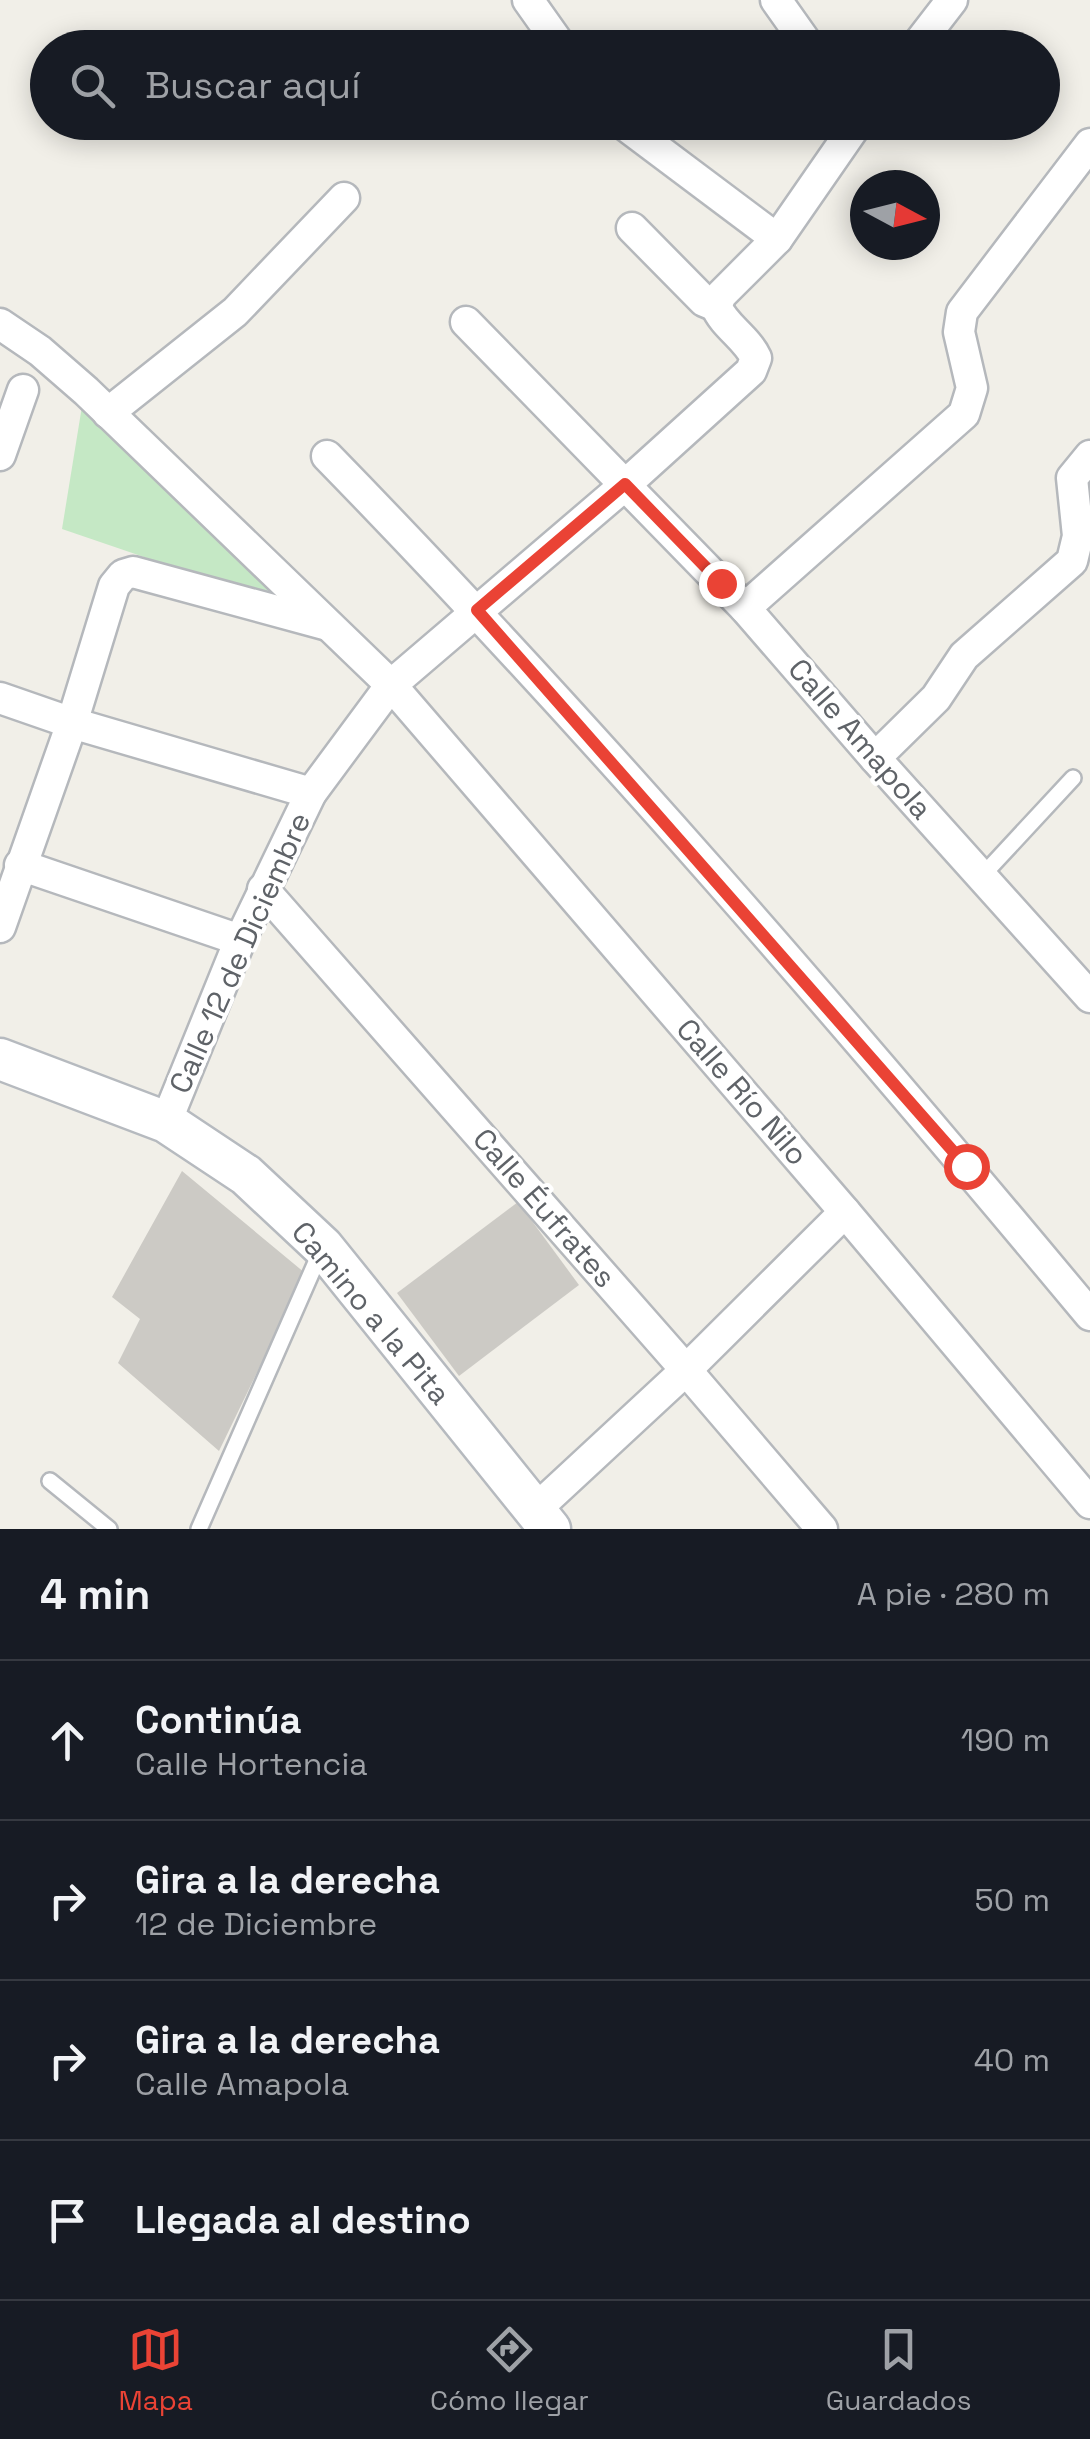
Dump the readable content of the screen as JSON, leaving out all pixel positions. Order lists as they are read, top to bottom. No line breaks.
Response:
{"streets":{"street":["Calle Amapola","Calle 12 de Diciembre","Calle Río Nilo","Calle Éufrates","Camino a la Pita"]},"crossings":[["Calle Amapola","Calle 12 de Diciembre"],["Calle 12 de Diciembre","Calle Río Nilo"],["Calle 12 de Diciembre","Calle Éufrates"],["Calle 12 de Diciembre","Camino a la Pita"]],"north":"right","page":{"search":"Buscar aquí","heading":["4 min","A pie · 280 m"],"list":[["Continúa","Calle Hortencia","190 m"],["Gira a la derecha","12 de Diciembre","50 m"],["Gira a la derecha","Calle Amapola","40 m"],"Llegada al destino"],"nav":["Mapa","Cómo llegar","Guardados"]}}
